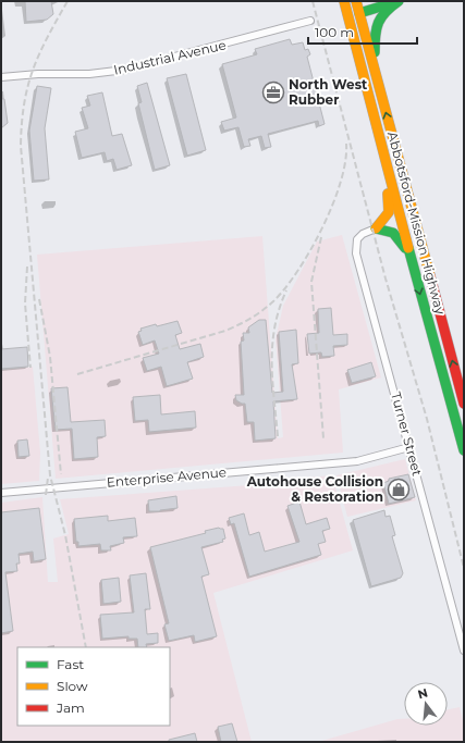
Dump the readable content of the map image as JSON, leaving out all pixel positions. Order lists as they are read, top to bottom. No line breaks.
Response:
{"streets":{"main road":["Abbotsford-Mission Highway"],"street":["Industrial Avenue","Turner Street","Enterprise Avenue"]},"crossings":[["Turner Street","Enterprise Avenue"]],"places":{"office":["North West Rubber"],"shop":["Autohouse Collision & Restoration"]},"legend":["Fast","Slow","Jam"],"scale_bar":"100 m","north":"top"}
